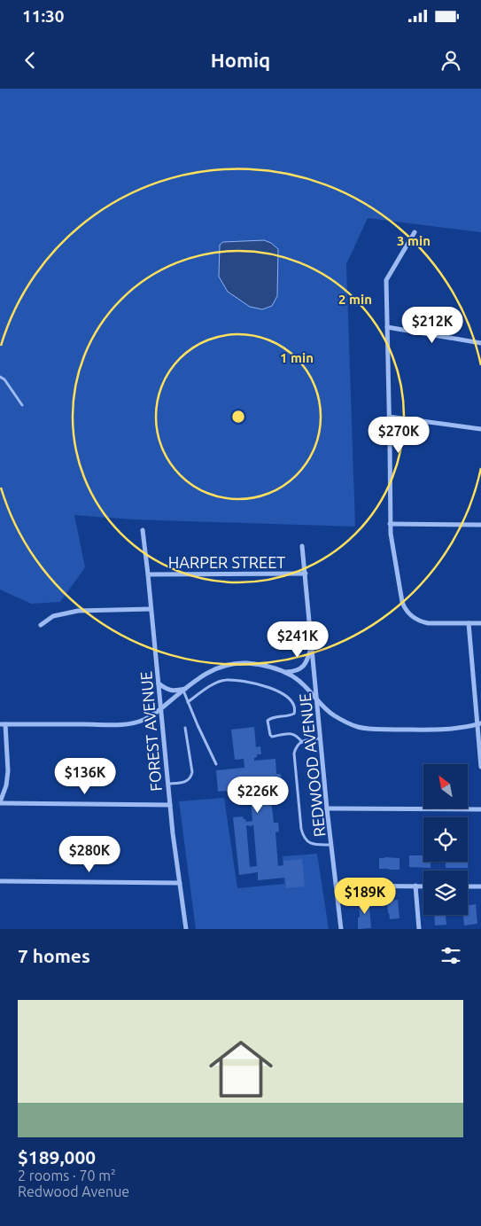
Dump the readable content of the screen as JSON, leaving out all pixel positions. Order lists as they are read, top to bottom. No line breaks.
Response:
{"streets":{"street":["HARPER STREET","FOREST AVENUE","REDWOOD AVENUE"]},"crossings":[["HARPER STREET","FOREST AVENUE"],["HARPER STREET","REDWOOD AVENUE"]],"north":"top left","page":{"status":"11:30","header":"Homiq","price":["$212K","$270K","$241K","$136K","$226K","$280K","$189K"],"heading":"7 homes","list":[{"name":"$189,000","note":"2 rooms · 70 m² · Redwood Avenue"}]},"rings":["3 min","2 min","1 min"]}
